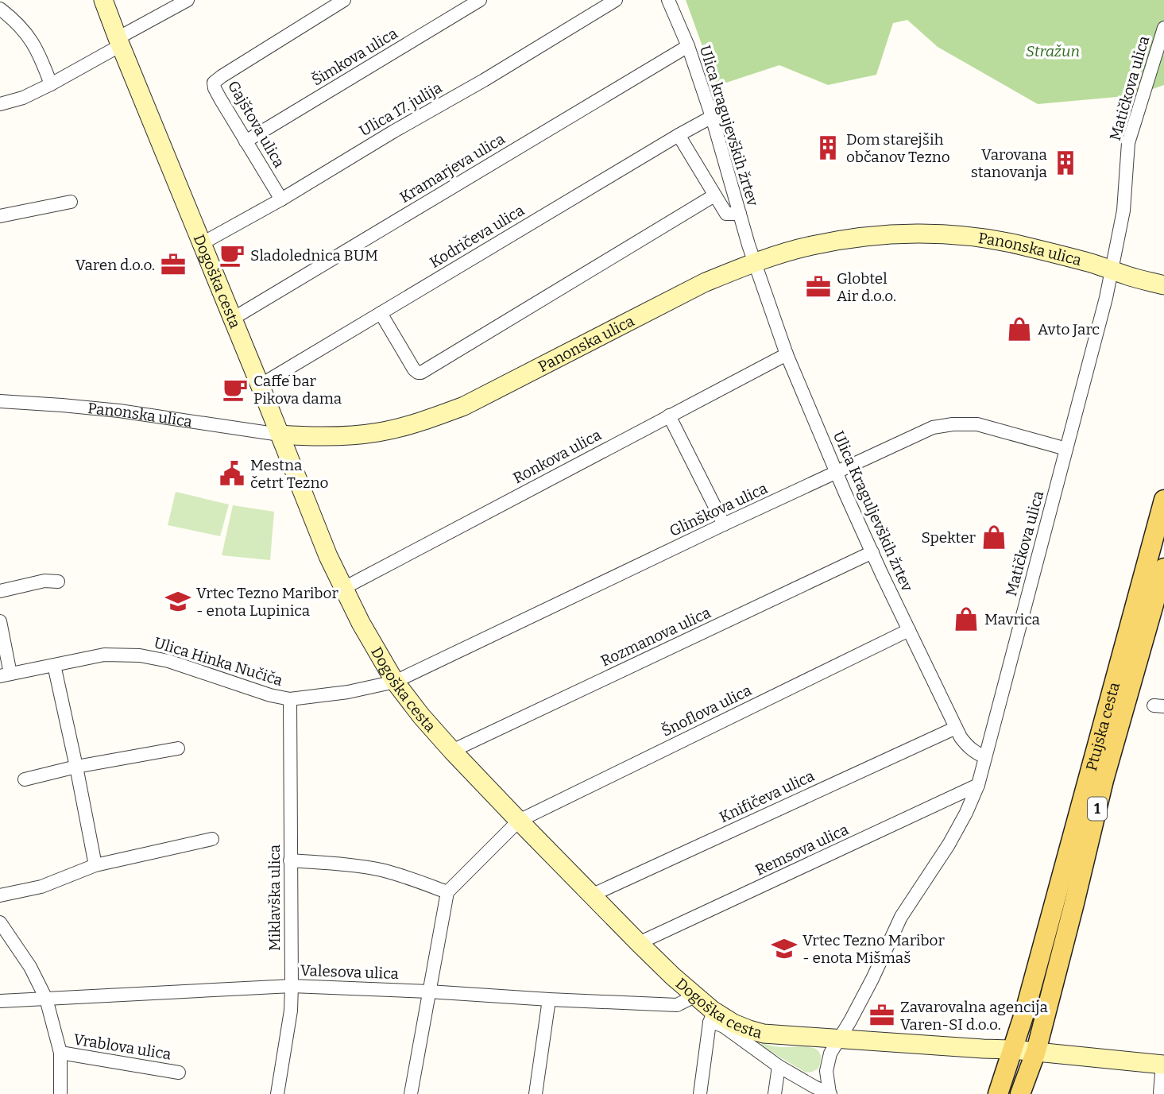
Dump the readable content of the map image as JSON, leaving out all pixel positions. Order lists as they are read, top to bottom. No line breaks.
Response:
{"streets":{"main road":["Ptujska cesta","1"],"street":["Šimkova ulica","Matičkova ulica","Ulica 17. julija","Gajštova ulica","Ulica kragujevških žrtev","Kramarjeva ulica","Kodričeva ulica","Panonska ulica","Dogoška cesta","Ronkova ulica","Glinškova ulica","Ulica Kraguljevških žrtev","Rozmanova ulica","Ulica Hinka Nučiča","Šnoflova ulica","Knifičeva ulica","Remsova ulica","Miklavška ulica","Valesova ulica","Vrablova ulica"]},"crossings":[["Šimkova ulica","Gajštova ulica"],["Matičkova ulica","Panonska ulica"],["Matičkova ulica","Dogoška cesta"],["Matičkova ulica","Glinškova ulica"],["Matičkova ulica","Ulica Kraguljevških žrtev"],["Matičkova ulica","Remsova ulica"],["Ulica 17. julija","Gajštova ulica"],["Ulica 17. julija","Dogoška cesta"],["Ulica kragujevških žrtev","Kramarjeva ulica"],["Ulica kragujevških žrtev","Kodričeva ulica"],["Ulica kragujevških žrtev","Panonska ulica"],["Ulica kragujevških žrtev","Ulica Kraguljevških žrtev"],["Kramarjeva ulica","Dogoška cesta"],["Kodričeva ulica","Dogoška cesta"],["Panonska ulica","Dogoška cesta"],["Panonska ulica","Ulica Kraguljevških žrtev"],["Dogoška cesta","Ronkova ulica"],["Dogoška cesta","Glinškova ulica"],["Dogoška cesta","Rozmanova ulica"],["Dogoška cesta","Ulica Hinka Nučiča"],["Dogoška cesta","Šnoflova ulica"],["Dogoška cesta","Ptujska cesta"],["Dogoška cesta","Knifičeva ulica"],["Dogoška cesta","Remsova ulica"],["Dogoška cesta","Valesova ulica"],["Ronkova ulica","Ulica Kraguljevških žrtev"],["Glinškova ulica","Ulica Kraguljevških žrtev"],["Glinškova ulica","Ulica Hinka Nučiča"],["Ulica Kraguljevških žrtev","Rozmanova ulica"],["Ulica Kraguljevških žrtev","Šnoflova ulica"],["Ulica Kraguljevških žrtev","Knifičeva ulica"],["Ulica Hinka Nučiča","Miklavška ulica"],["Miklavška ulica","Valesova ulica"],["Valesova ulica","Vrablova ulica"]],"parks":["Stražun"],"places":{"building":["Dom starejših občanov Tezno","Varovana stanovanja"],"cafe":["Sladolednica BUM","Caffe bar Pikova dama"],"office":["Varen d.o.o.","Globtel Air d.o.o.","Zavarovalna agencija Varen-SI d.o.o."],"shop":["Avto Jarc","Spekter","Mavrica"],"public building":["Mestna četrt Tezno"],"school or university":["Vrtec Tezno Maribor - enota Lupinica","Vrtec Tezno Maribor - enota Mišmaš"]}}
